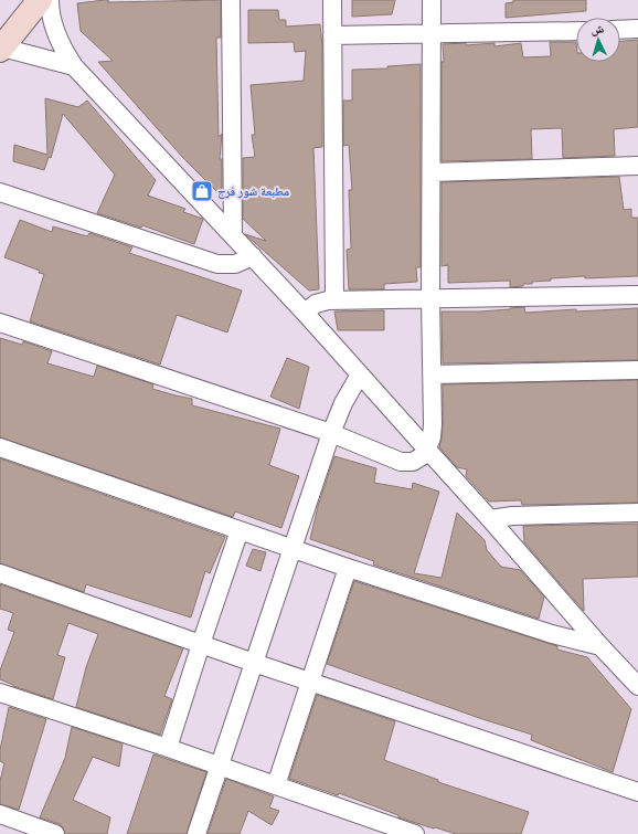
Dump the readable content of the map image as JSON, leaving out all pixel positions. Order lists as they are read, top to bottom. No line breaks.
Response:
{"places":{"shop":["مطبعة شور فرج"]},"north":"top"}
